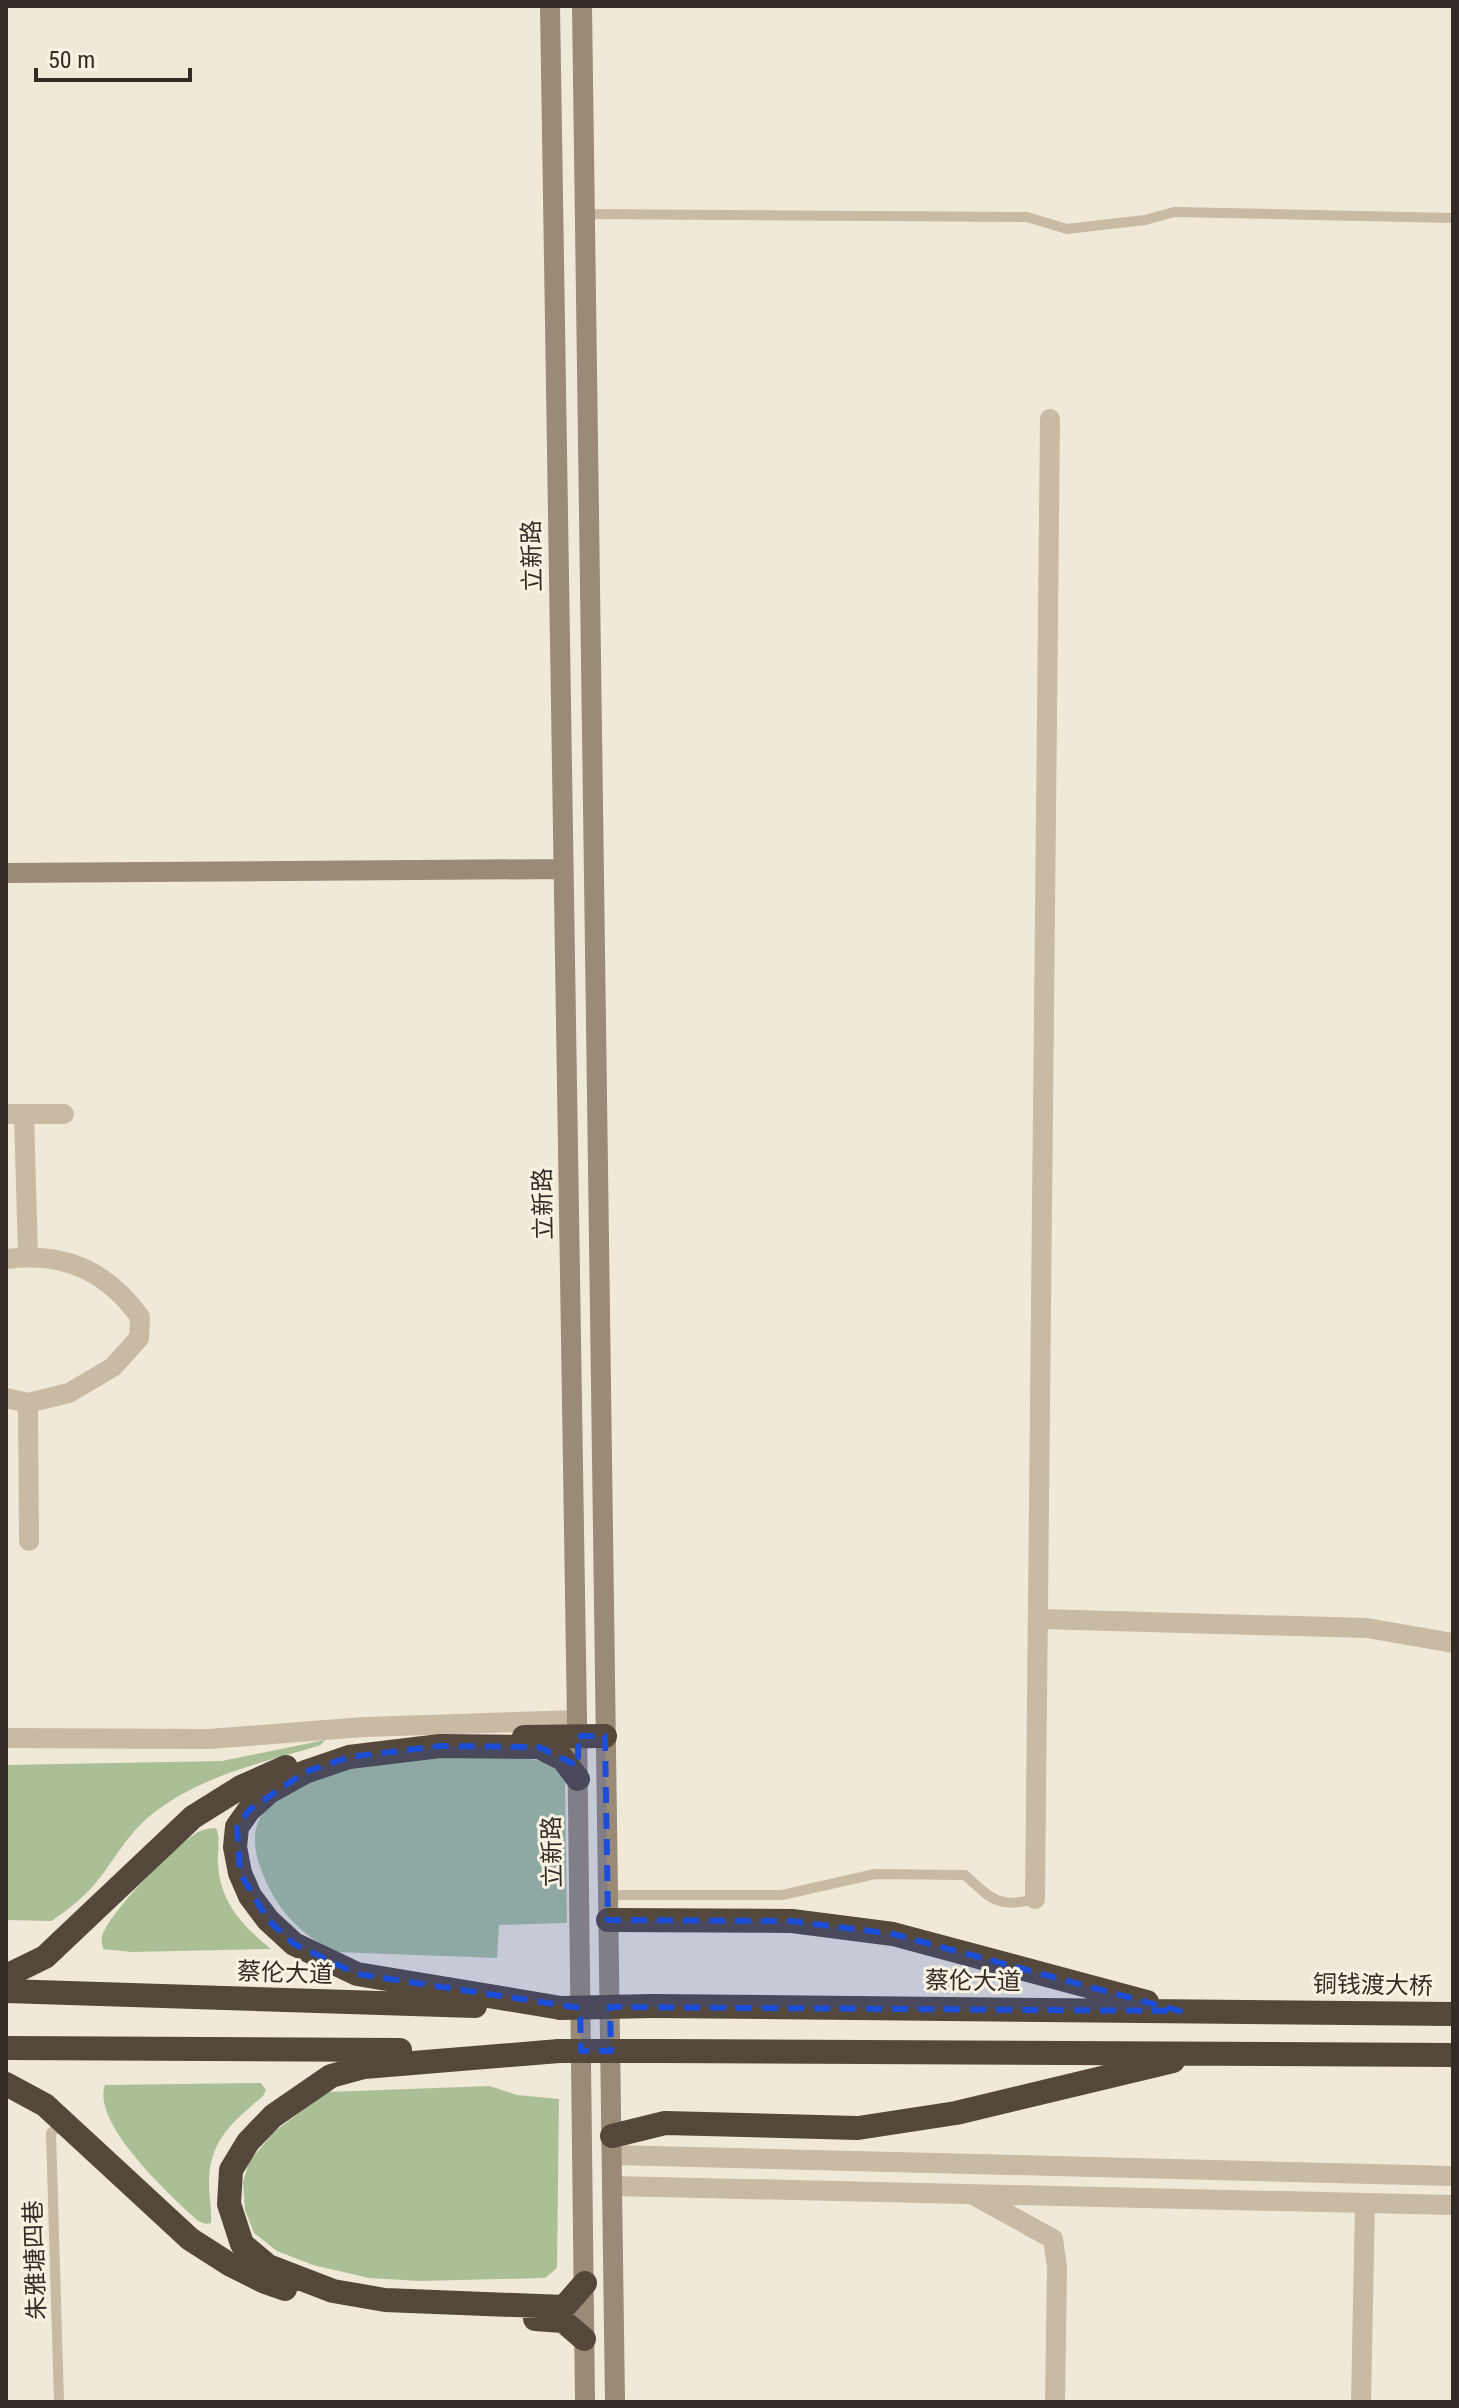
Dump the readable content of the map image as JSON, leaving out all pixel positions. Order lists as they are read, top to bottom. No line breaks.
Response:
{"streets":{"highway":["蔡伦大道","铜钱渡大桥"],"main road":["立新路"],"lane":["朱雅塘四巷"]},"crossings":[["蔡伦大道","铜钱渡大桥"]],"scale_bar":"50 m"}
